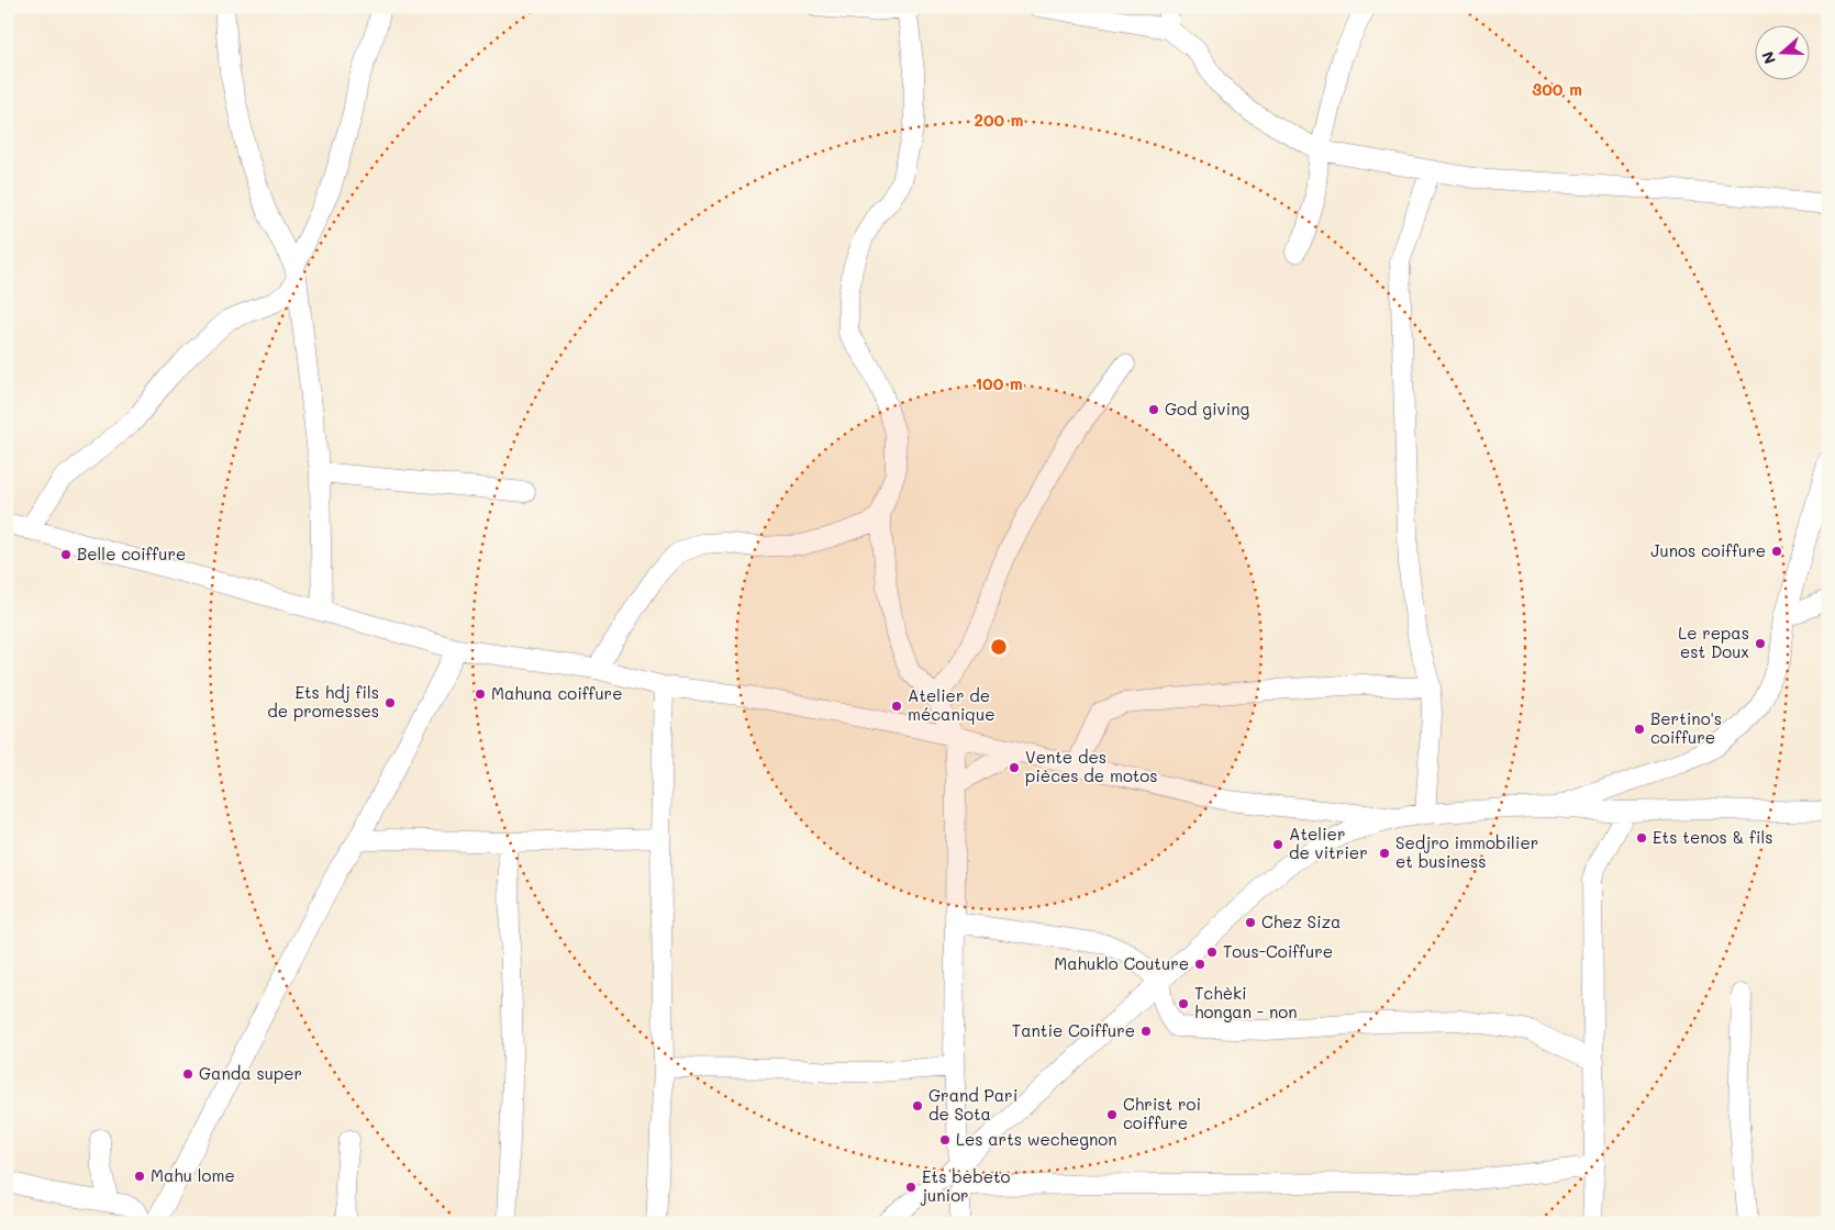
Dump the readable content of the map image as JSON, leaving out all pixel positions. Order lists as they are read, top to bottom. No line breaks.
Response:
{"places":["God giving","Junos coiffure","Belle coiffure","Le repas est Doux","Mahuna coiffure","Ets hdj fils de promesses","Atelier de mécanique","Bertino's coiffure","Vente des pièces de motos","Ets tenos & fils","Atelier de vitrier","Sedjro immobilier et business","Chez Siza","Tous-Coiffure","Mahuklo Couture","Tchèki hongan - non","Tantie Coiffure","Ganda super","Grand Pari de Sota","Christ roi coiffure","Les arts wechegnon","Mahu lome","Ets bebeto junior"],"north":"left","rings":["300 m","200 m","100 m"]}
